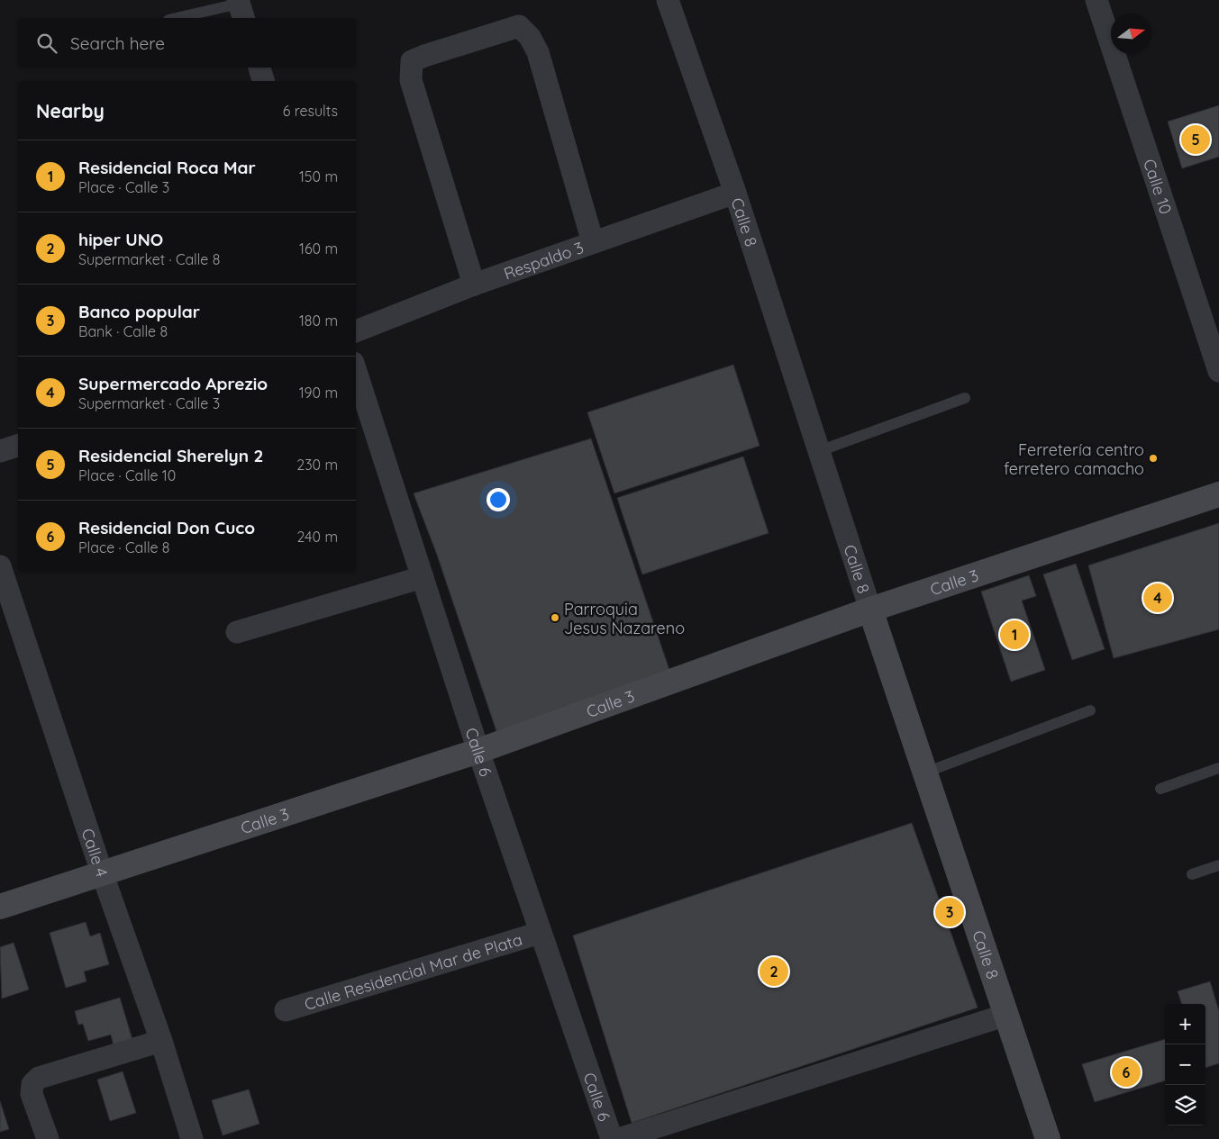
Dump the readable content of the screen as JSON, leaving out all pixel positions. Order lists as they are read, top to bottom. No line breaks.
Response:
{"streets":{"street":["Calle 10","Calle 8","Respaldo 3","Calle 3","Calle 6","Calle 4","Calle Residencial Mar de Plata"]},"crossings":[["Calle 8","Respaldo 3"],["Calle 8","Calle 3"],["Calle 3","Calle 6"],["Calle 3","Calle 4"],["Calle 6","Calle Residencial Mar de Plata"]],"places":["Ferretería centro ferretero camacho","Parroquia Jesus Nazareno"],"north":"right","page":{"search":"Search here","heading":["Nearby","6 results"],"pins":["5","4","1","3","2","6"],"list":[{"mark":"1","name":"Residencial Roca Mar","note":"Place · Calle 3","value":"150 m"},{"mark":"2","name":"hiper UNO","note":"Supermarket · Calle 8","value":"160 m"},{"mark":"3","name":"Banco popular","note":"Bank · Calle 8","value":"180 m"},{"mark":"4","name":"Supermercado Aprezio","note":"Supermarket · Calle 3","value":"190 m"},{"mark":"5","name":"Residencial Sherelyn 2","note":"Place · Calle 10","value":"230 m"},{"mark":"6","name":"Residencial Don Cuco","note":"Place · Calle 8","value":"240 m"}],"map_buttons":["+","−"]}}
